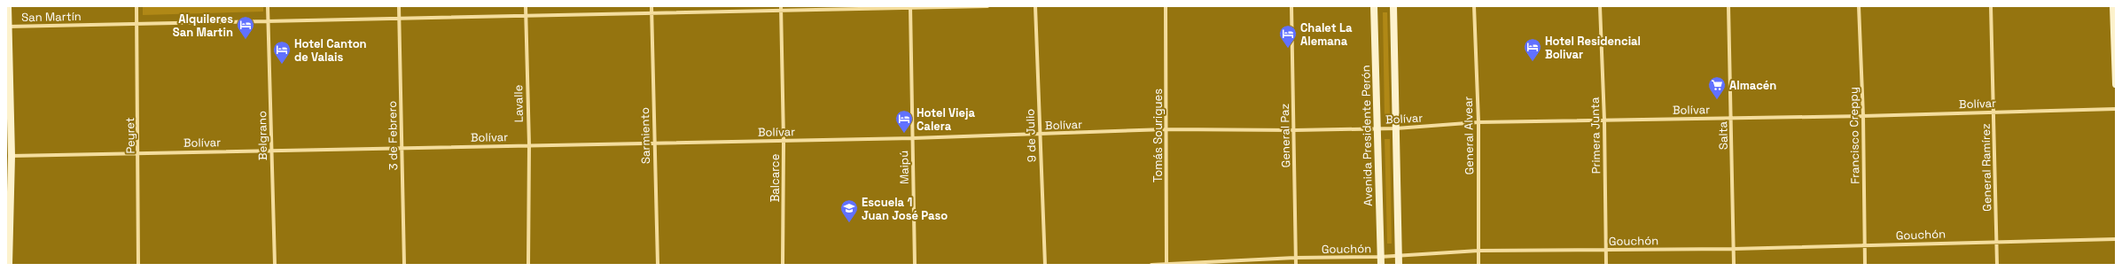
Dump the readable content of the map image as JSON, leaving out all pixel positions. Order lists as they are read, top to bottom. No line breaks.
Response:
{"streets":{"main road":["Avenida Presidente Perón"],"street":["San Martín","Lavalle","Bolívar","Peyret","Belgrano","3 de Febrero","Sarmiento","9 de Julio","Tomás Sourigues","General Paz","General Alvear","Primera Junta","Salta","Francisco Creppy","Maipú","General Ramírez","Balcarce","Gouchón"]},"crossings":[["San Martín","Lavalle"],["San Martín","Peyret"],["San Martín","Belgrano"],["San Martín","3 de Febrero"],["San Martín","Sarmiento"],["San Martín","Maipú"],["San Martín","Balcarce"],["Lavalle","Bolívar"],["Bolívar","Peyret"],["Bolívar","Belgrano"],["Bolívar","3 de Febrero"],["Bolívar","Sarmiento"],["Bolívar","9 de Julio"],["Bolívar","Tomás Sourigues"],["Bolívar","General Paz"],["Bolívar","Avenida Presidente Perón"],["Bolívar","General Alvear"],["Bolívar","Primera Junta"],["Bolívar","Salta"],["Bolívar","Francisco Creppy"],["Bolívar","Maipú"],["Bolívar","General Ramírez"],["Bolívar","Balcarce"],["Tomás Sourigues","Gouchón"],["General Paz","Gouchón"],["Avenida Presidente Perón","Gouchón"],["General Alvear","Gouchón"],["Primera Junta","Gouchón"],["Salta","Gouchón"],["Francisco Creppy","Gouchón"],["General Ramírez","Gouchón"]],"places":{"hotel":["Alquileres San Martin","Chalet La Alemana","Hotel Residencial Bolivar","Hotel Canton de Valais","Hotel Vieja Calera"],"supermarket":["Almacén"],"school or university":["Escuela 1 Juan José Paso"]}}
